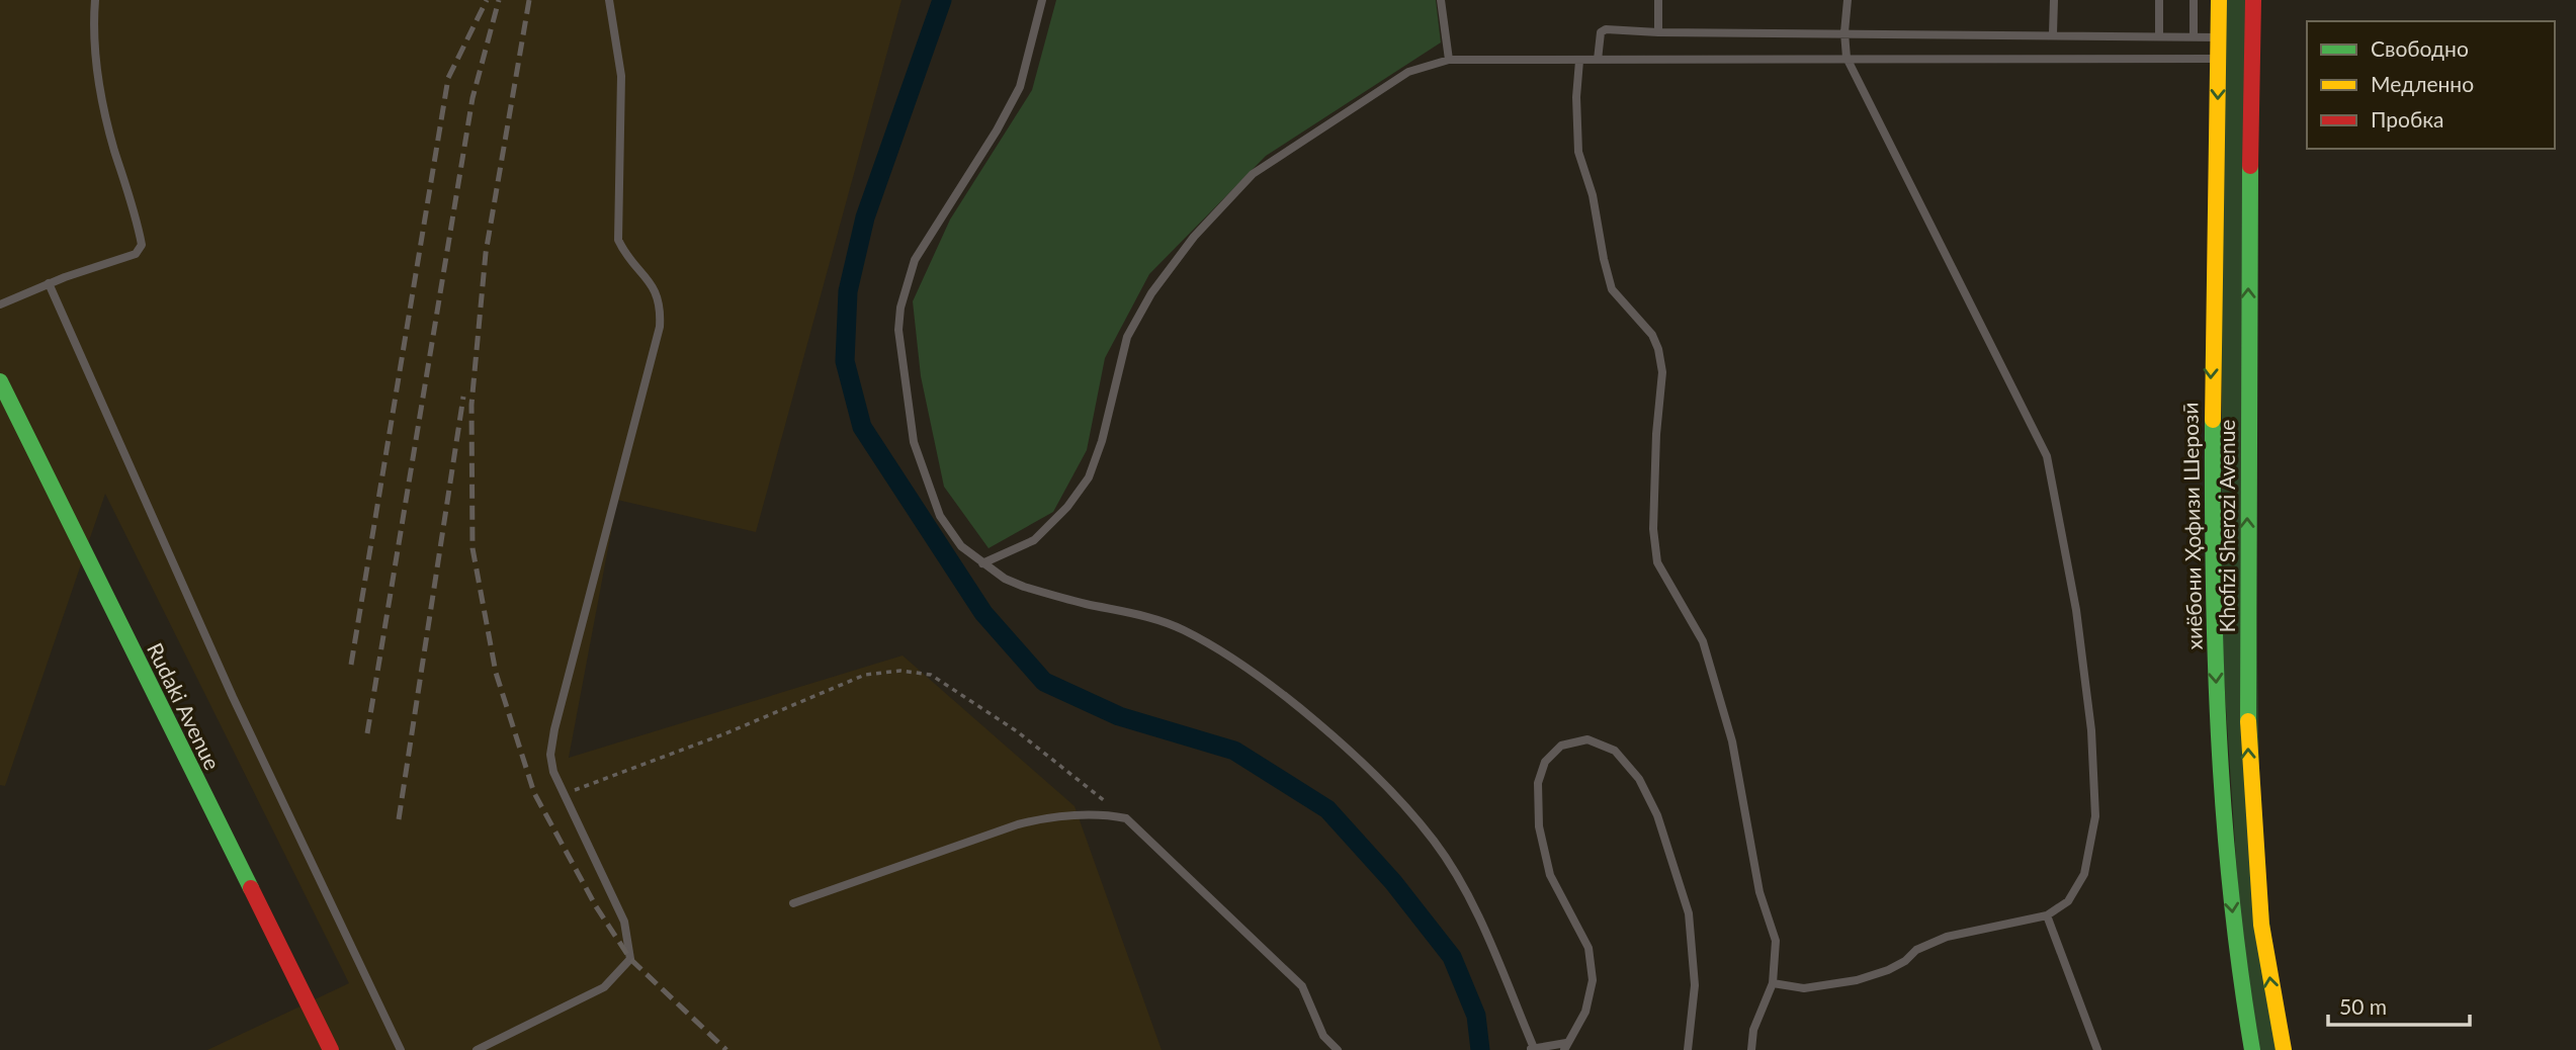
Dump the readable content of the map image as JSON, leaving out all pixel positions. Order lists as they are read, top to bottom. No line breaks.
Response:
{"streets":{"main road":["хиёбони Ҳофизи Шерозӣ","Khofizi Sherozi Avenue","Rudaki Avenue"]},"one_way":["хиёбони Ҳофизи Шерозӣ","Khofizi Sherozi Avenue"],"legend":["Свободно","Медленно","Пробка"],"scale_bar":"50 m"}
